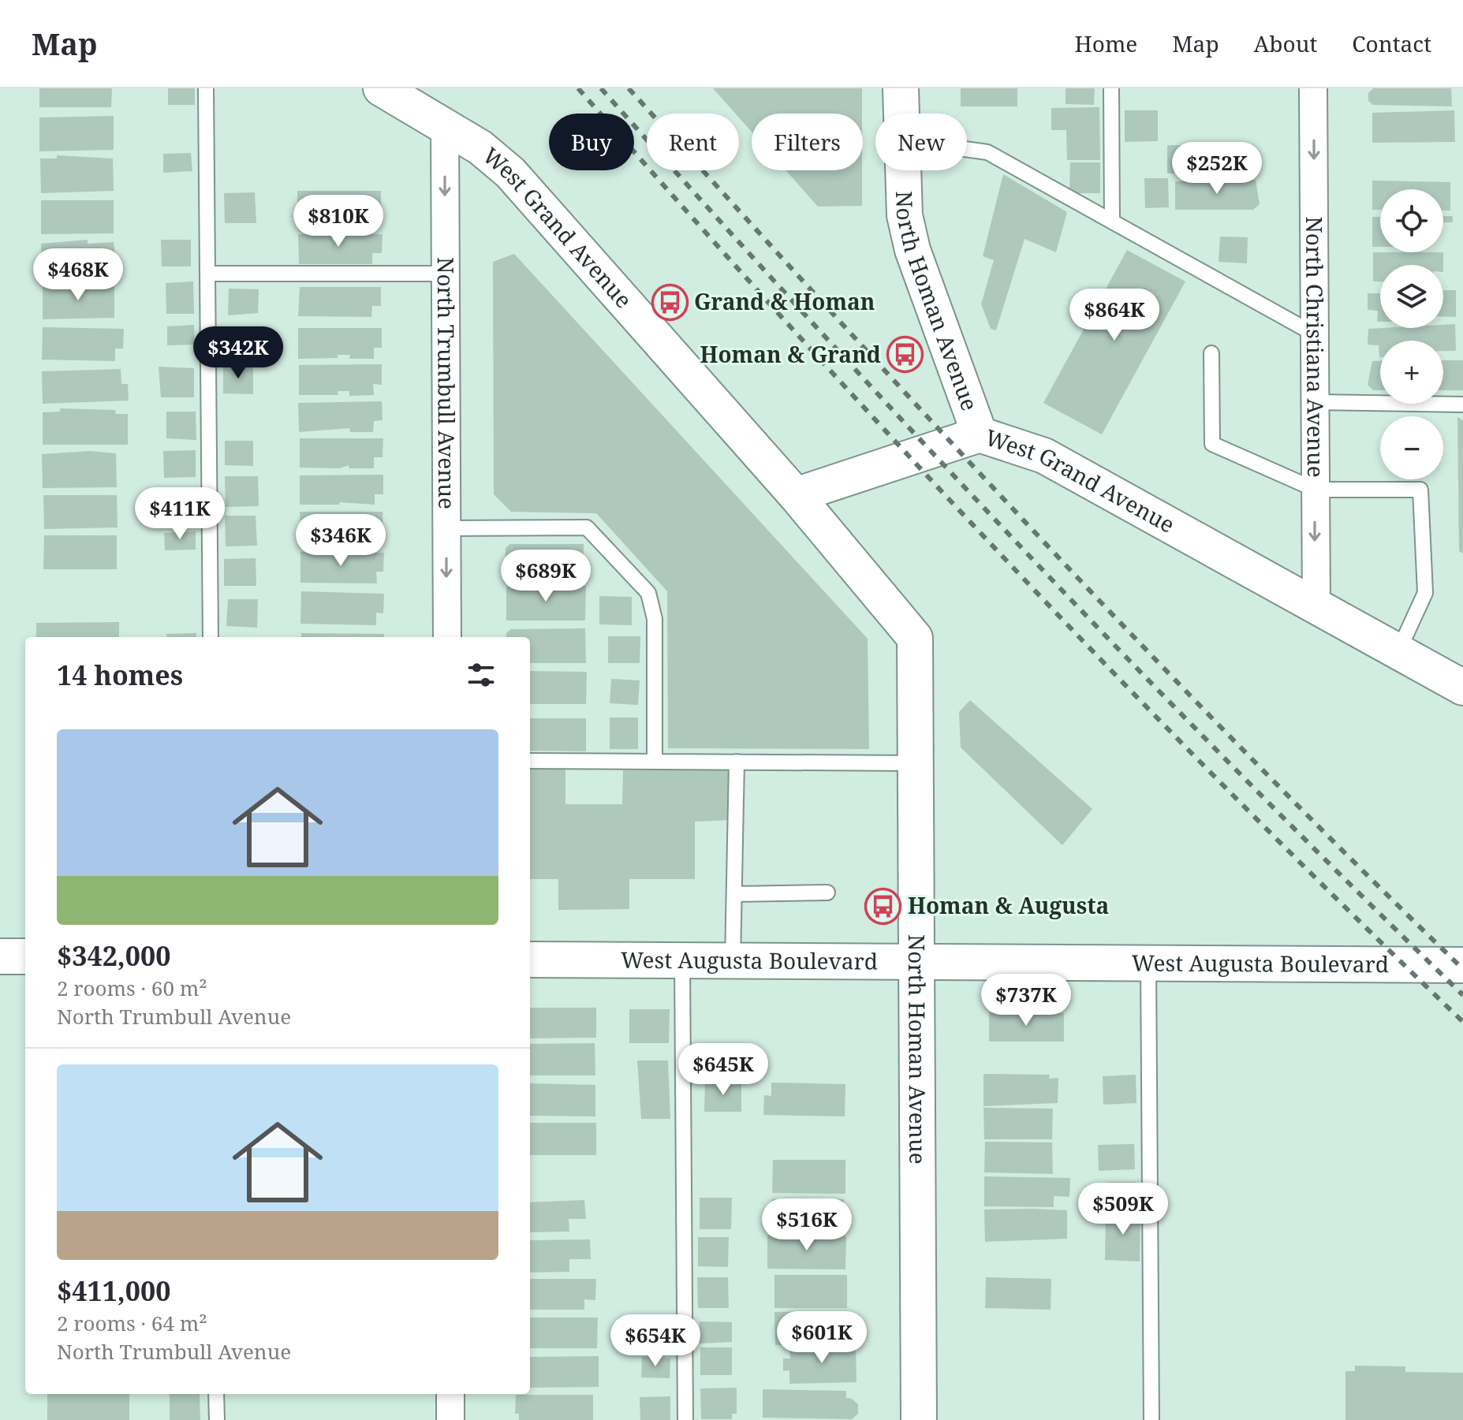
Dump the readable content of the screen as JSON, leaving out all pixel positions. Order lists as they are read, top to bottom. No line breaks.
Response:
{"streets":{"street":["West Grand Avenue","North Homan Avenue","North Christiana Avenue","North Trumbull Avenue","West Augusta Boulevard"]},"crossings":[["West Grand Avenue","North Homan Avenue"],["West Grand Avenue","North Christiana Avenue"],["West Grand Avenue","North Trumbull Avenue"],["North Homan Avenue","West Augusta Boulevard"]],"one_way":["North Christiana Avenue","North Trumbull Avenue"],"places":{"bus stop":["Grand & Homan","Homan & Grand","Homan & Augusta"]},"page":{"header":"Map","nav":["Home","Map","About","Contact"],"chip":["Buy","Rent","Filters","New"],"price":["$252K","$810K","$468K","$864K","$342K","$411K","$346K","$689K","$737K","$645K","$509K","$516K","$601K","$654K"],"map_buttons":["+","−"],"heading":"14 homes","list":[{"name":"$342,000","note":"2 rooms · 60 m² · North Trumbull Avenue"},{"name":"$411,000","note":"2 rooms · 64 m² · North Trumbull Avenue"}]}}
